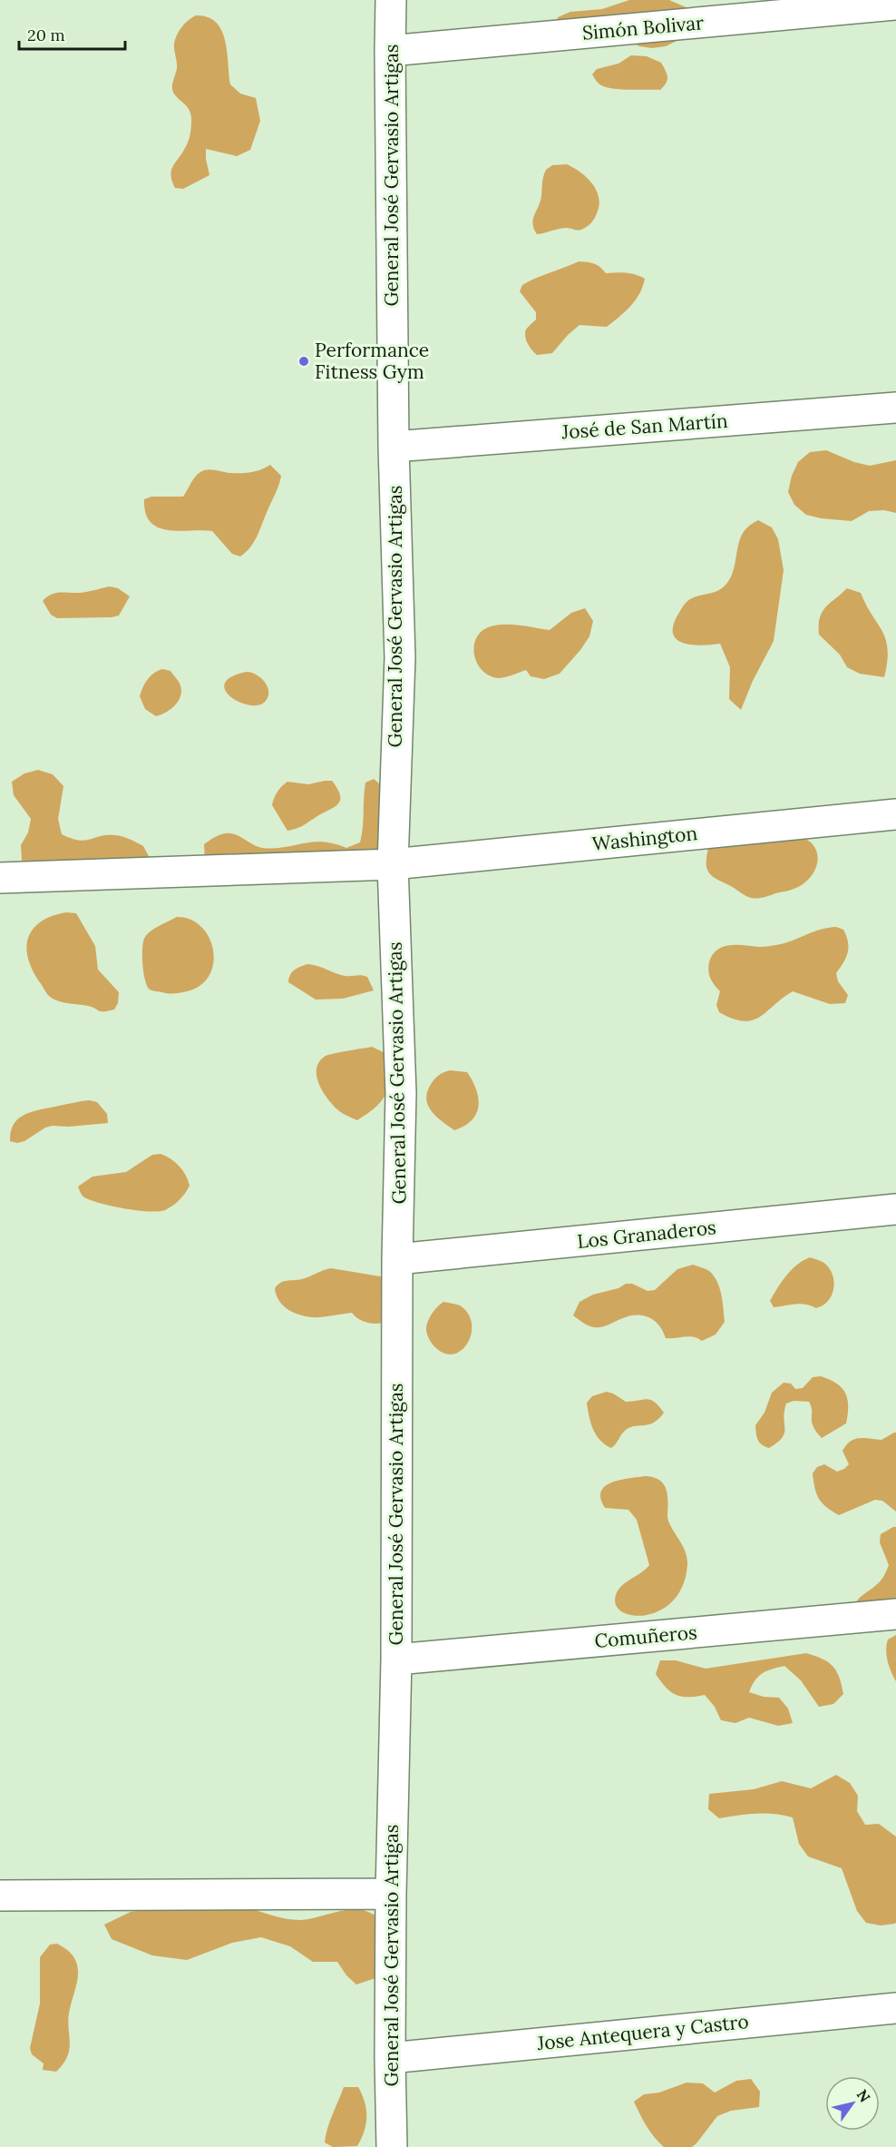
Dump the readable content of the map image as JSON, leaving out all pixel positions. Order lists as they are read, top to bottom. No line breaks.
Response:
{"streets":{"street":["Simón Bolivar","General José Gervasio Artigas","José de San Martín","Washington","Los Granaderos","Comuñeros","Jose Antequera y Castro"]},"crossings":[["Simón Bolivar","General José Gervasio Artigas"],["General José Gervasio Artigas","José de San Martín"],["General José Gervasio Artigas","Washington"],["General José Gervasio Artigas","Los Granaderos"],["General José Gervasio Artigas","Comuñeros"],["General José Gervasio Artigas","Jose Antequera y Castro"]],"places":["Performance Fitness Gym"],"scale_bar":"20 m","north":"top right"}
